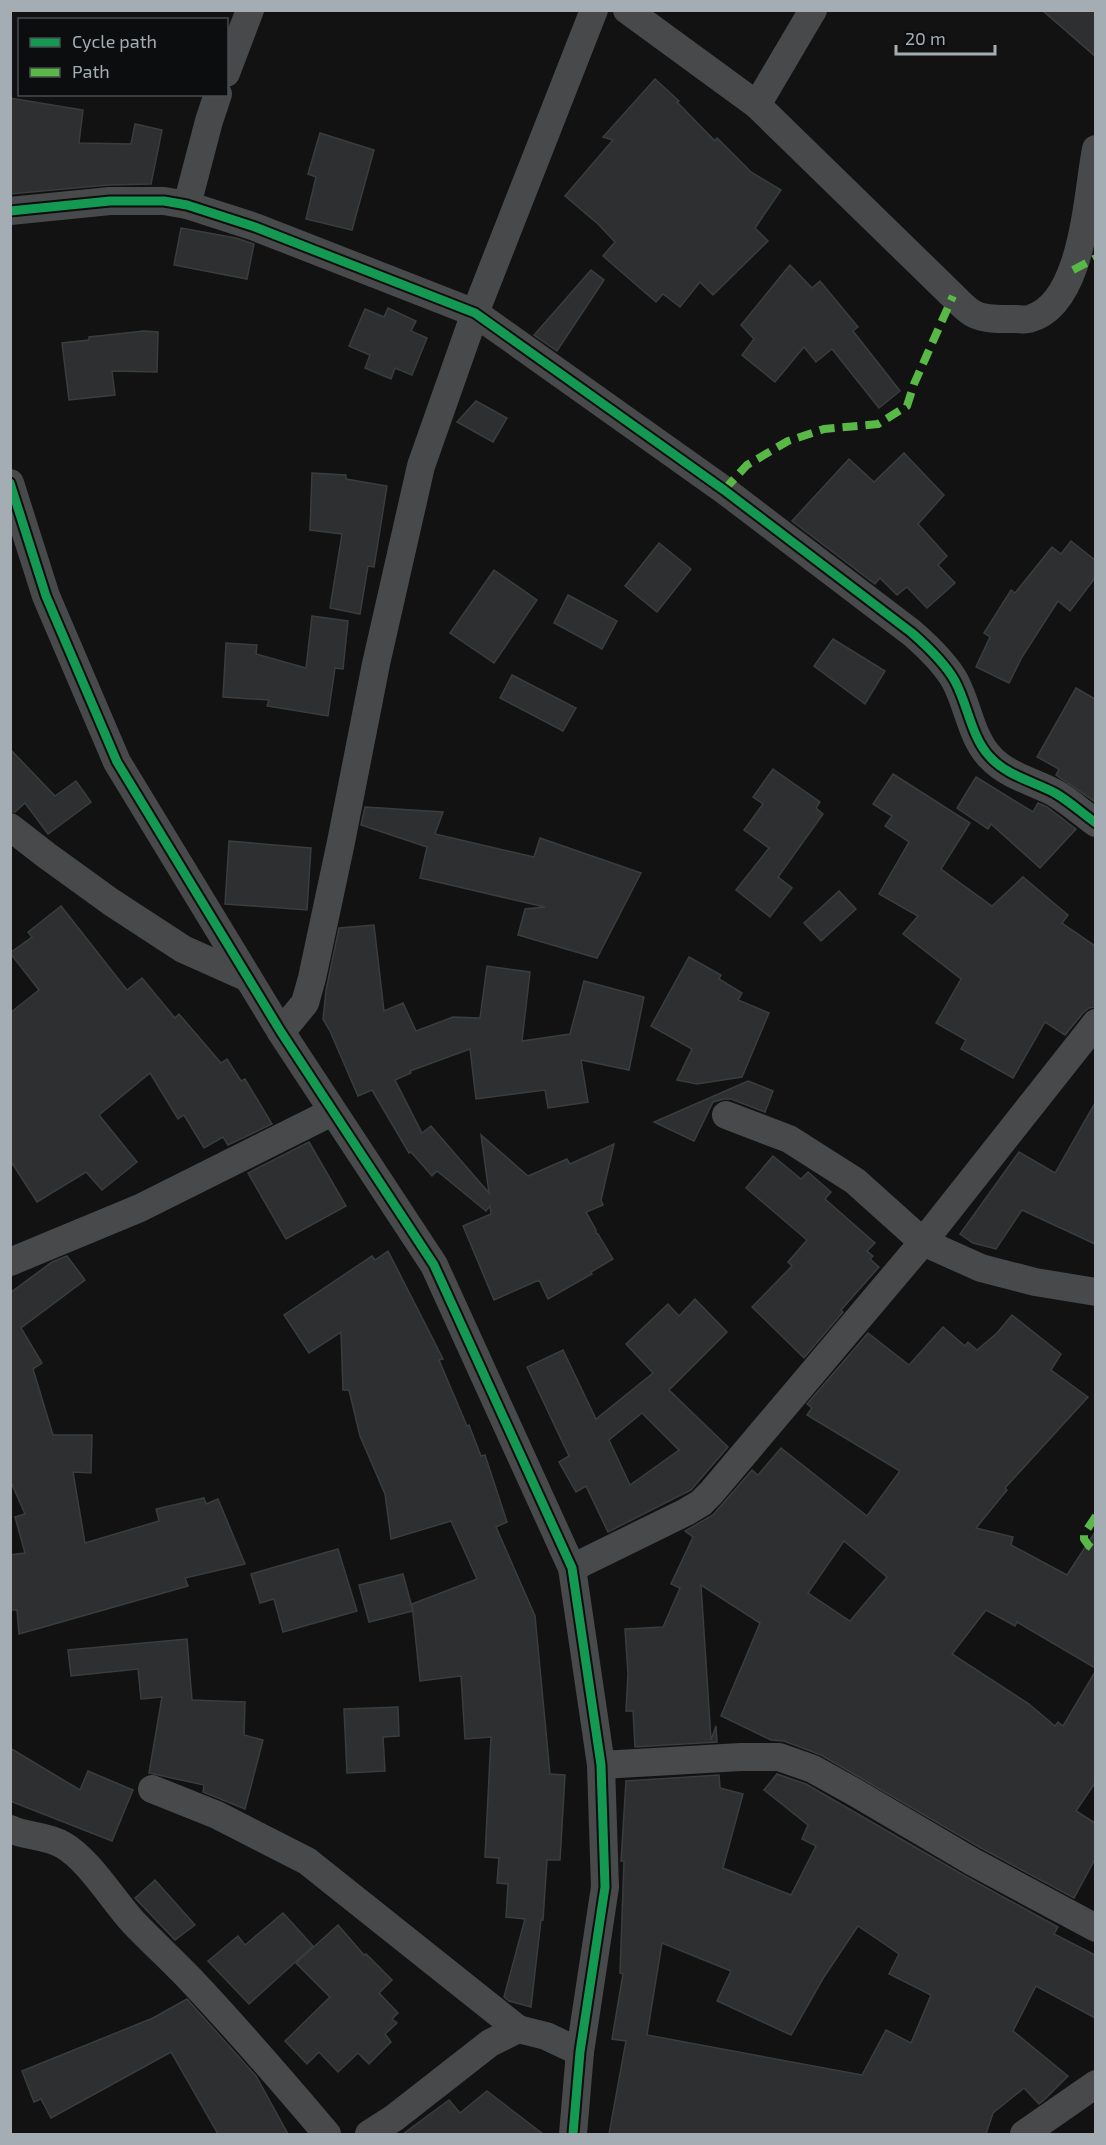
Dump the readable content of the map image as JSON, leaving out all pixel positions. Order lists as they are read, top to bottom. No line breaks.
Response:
{"legend":["Cycle path","Path"],"scale_bar":"20 m"}
